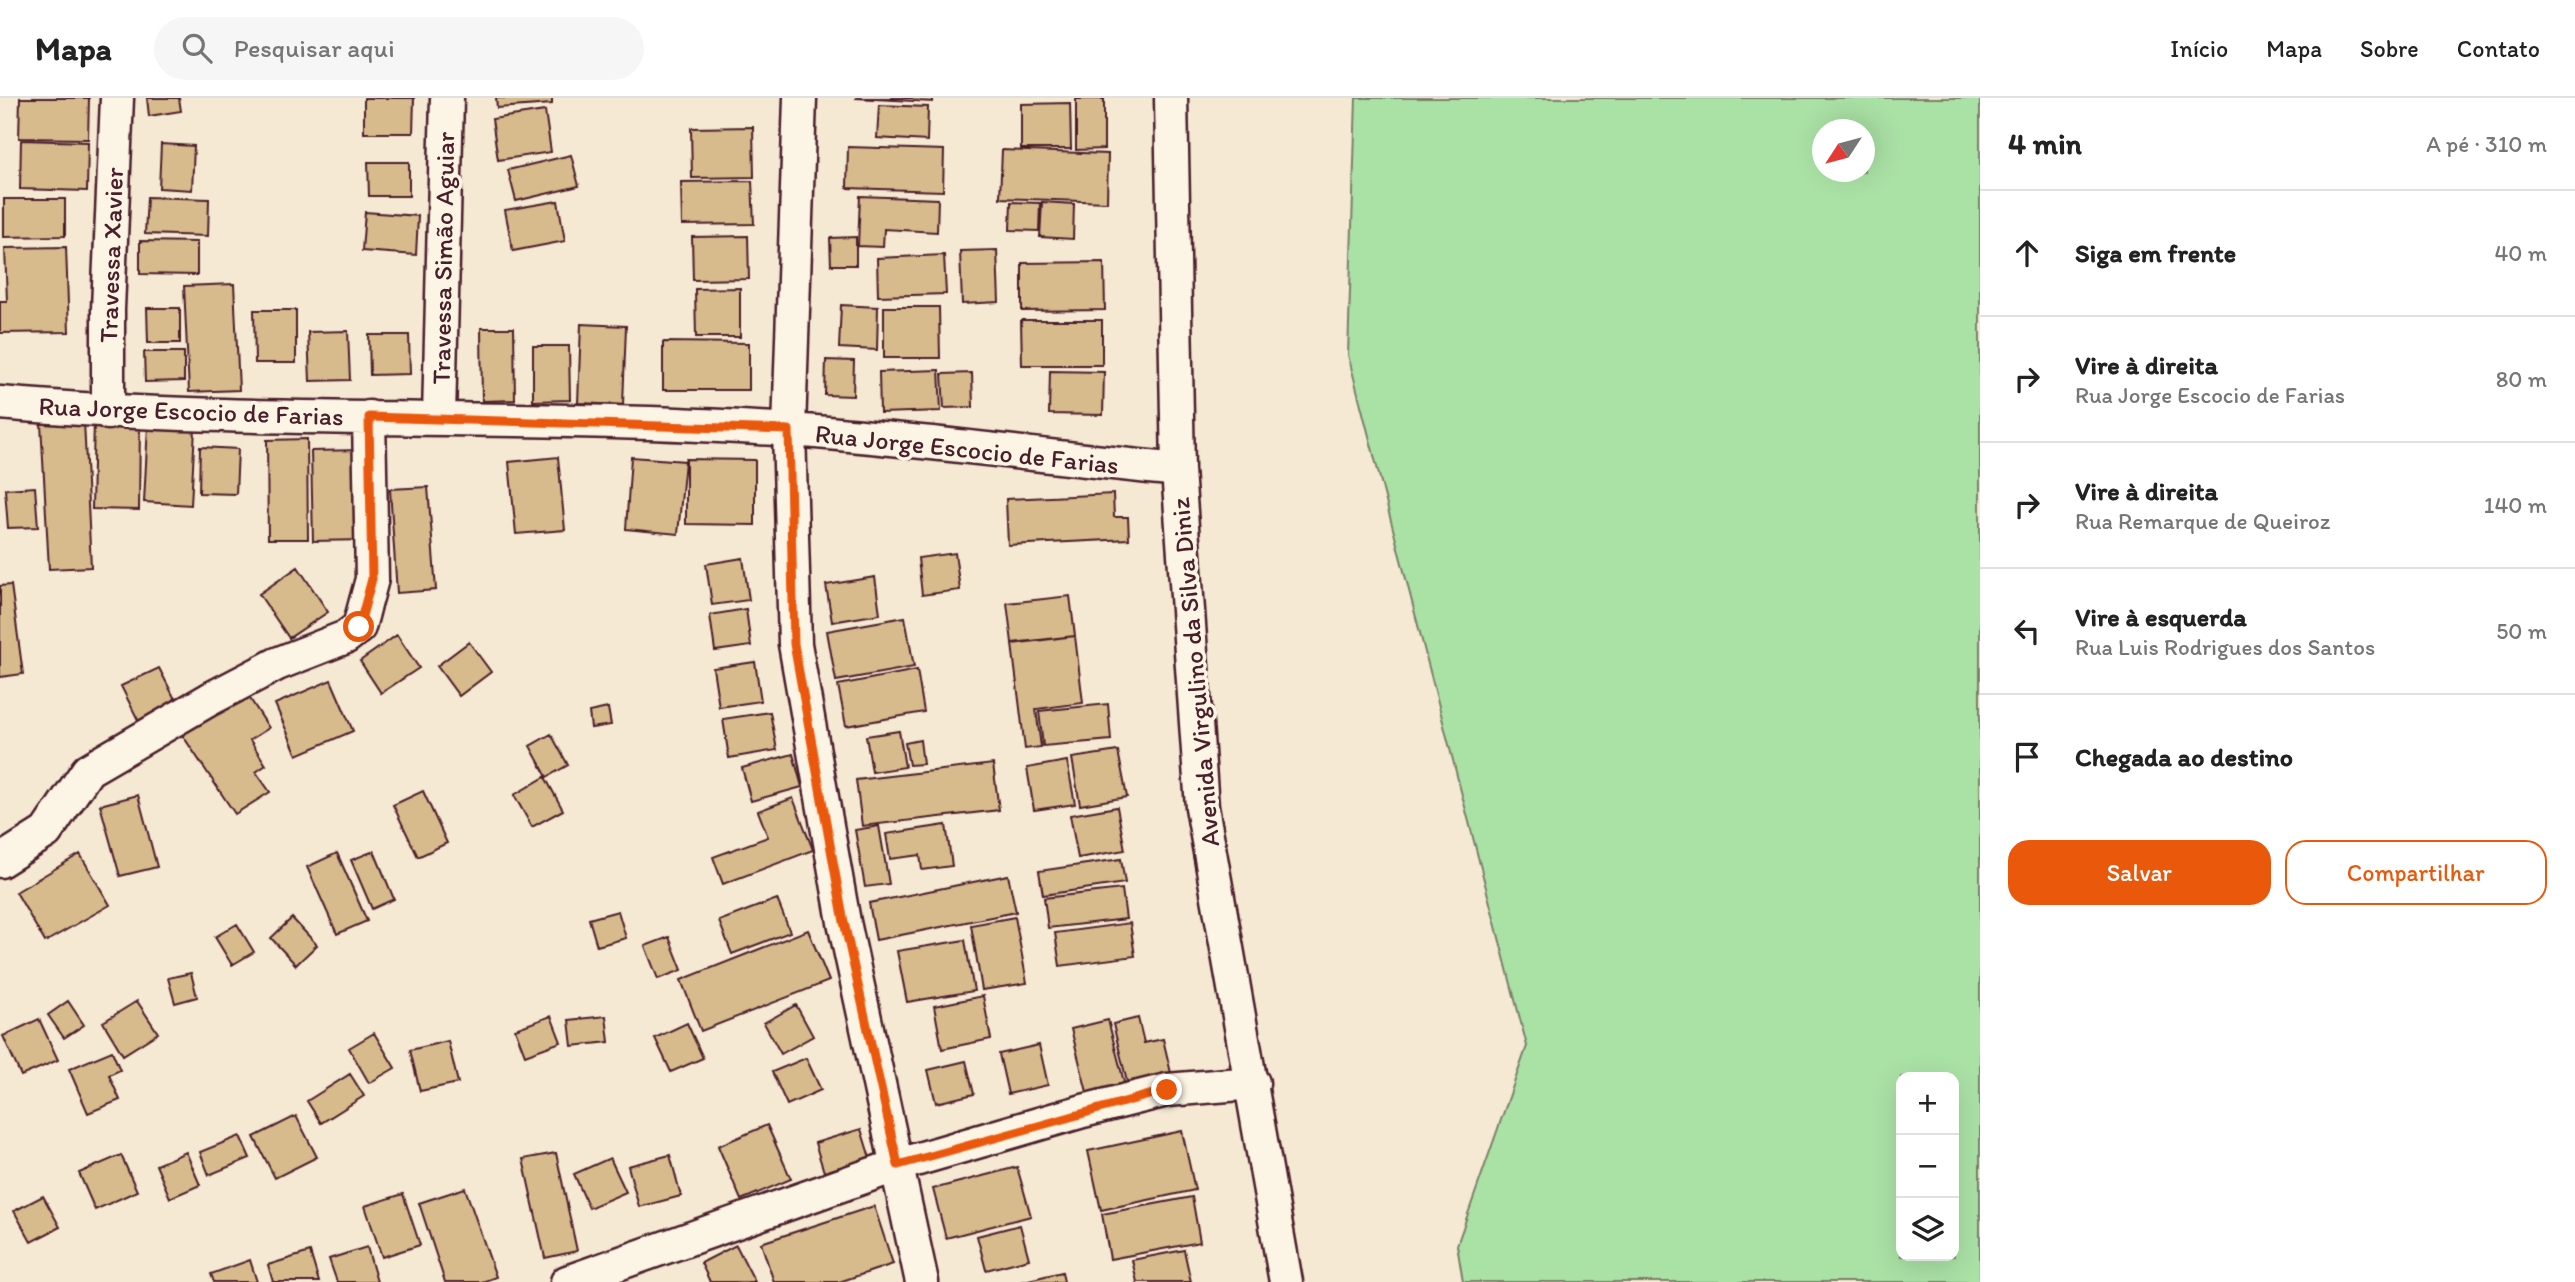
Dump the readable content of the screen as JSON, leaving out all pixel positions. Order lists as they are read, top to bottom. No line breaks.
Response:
{"streets":{"street":["Travessa Xavier","Travessa Simão Aguiar","Rua Jorge Escocio de Farias","Avenida Virgulino da Silva Diniz"]},"crossings":[["Travessa Xavier","Rua Jorge Escocio de Farias"],["Travessa Simão Aguiar","Rua Jorge Escocio de Farias"],["Rua Jorge Escocio de Farias","Avenida Virgulino da Silva Diniz"]],"north":"bottom left","page":{"header":"Mapa","search":"Pesquisar aqui","nav":["Início","Mapa","Sobre","Contato"],"heading":["4 min","A pé · 310 m"],"list":[["Siga em frente","40 m"],["Vire à direita","Rua Jorge Escocio de Farias","80 m"],["Vire à direita","Rua Remarque de Queiroz","140 m"],["Vire à esquerda","Rua Luis Rodrigues dos Santos","50 m"],"Chegada ao destino"],"buttons":["Salvar","Compartilhar"],"map_buttons":["+","−"]}}
